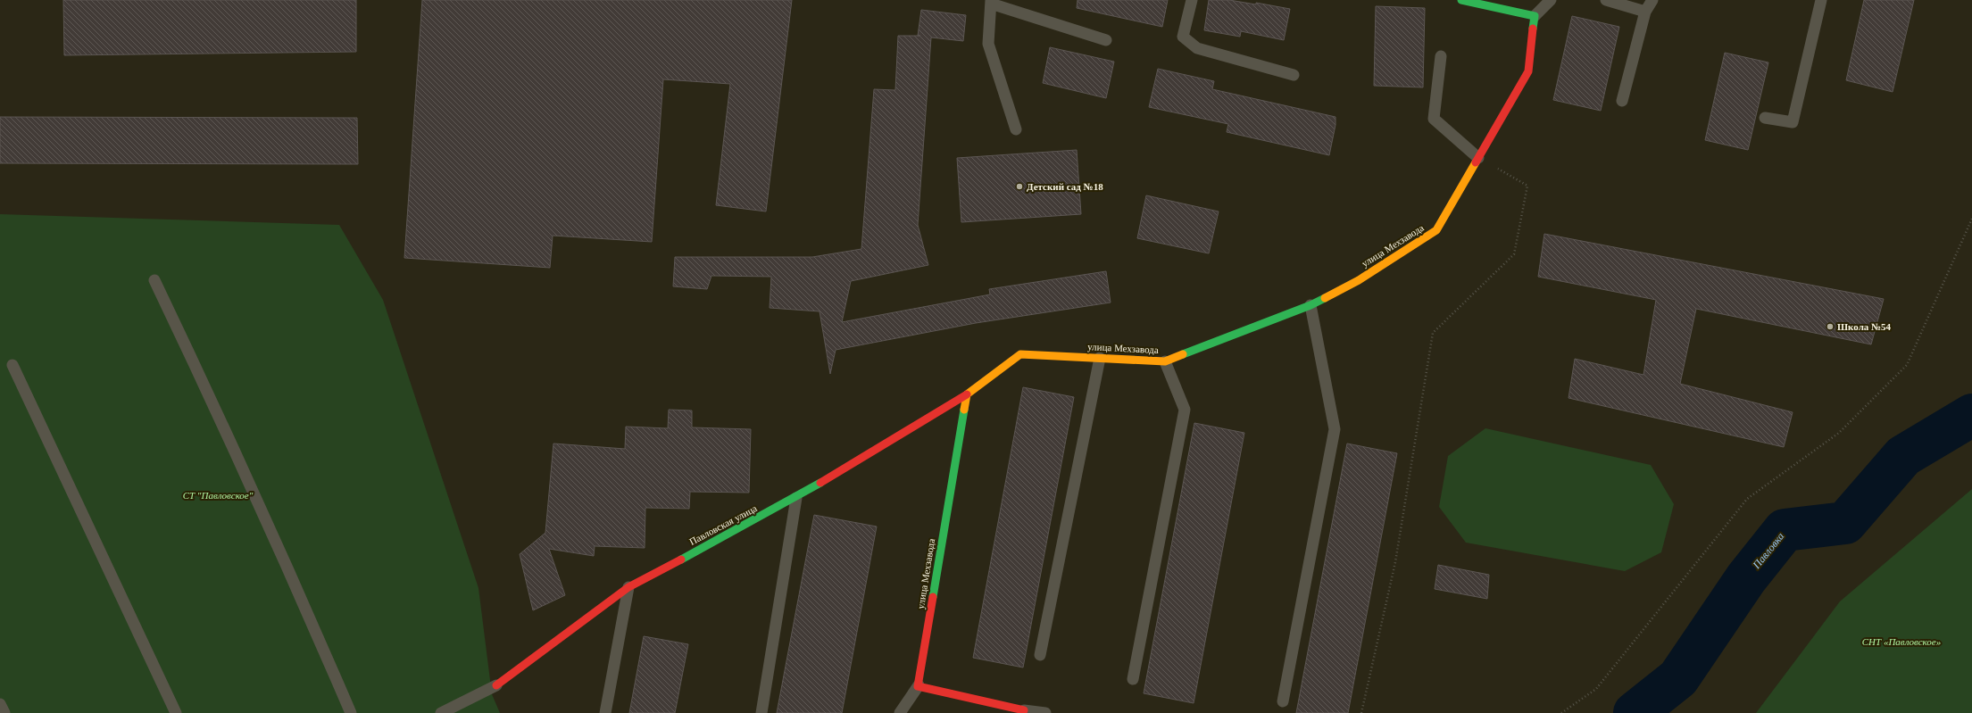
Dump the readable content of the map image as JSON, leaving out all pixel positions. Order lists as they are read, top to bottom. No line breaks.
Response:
{"streets":{"street":["улица Мехзавода","Павловская улица"]},"crossings":[["улица Мехзавода","Павловская улица"]],"water":["Павловка"],"parks":["СТ \"Павловское\"","СНТ «Павловское»"],"places":["Детский сад №18","Школа №54"]}
